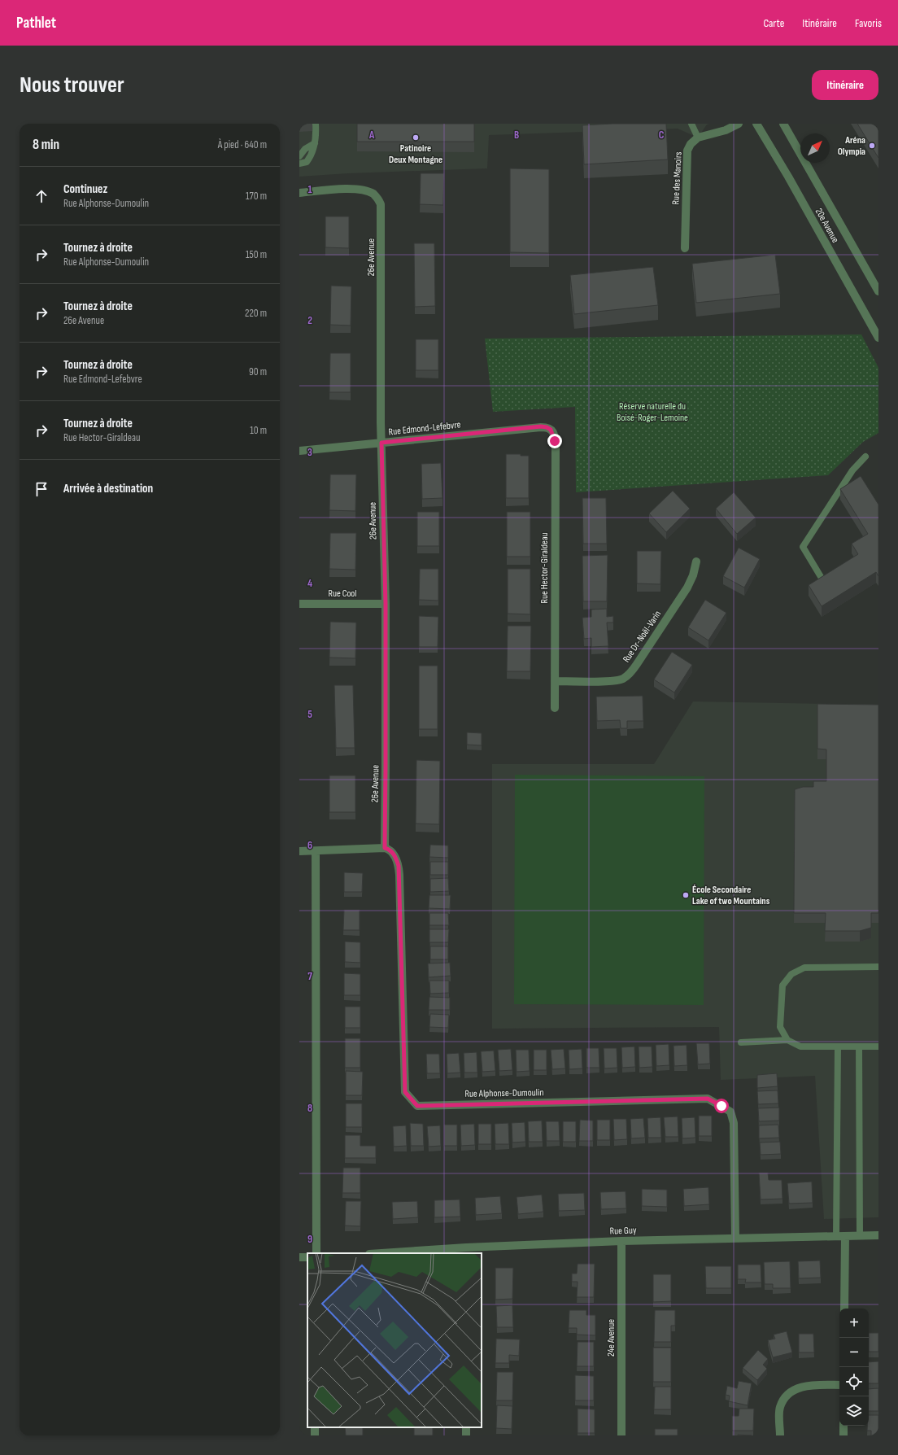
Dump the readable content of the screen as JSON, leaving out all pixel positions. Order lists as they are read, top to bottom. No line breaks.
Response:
{"streets":{"street":["Rue des Manoirs","20e Avenue","26e Avenue","Rue Edmond-Lefebvre","Rue Hector-Giraldeau","Rue Cool","Rue Dr-Noël-Varin","Rue Alphonse-Dumoulin","Rue Guy","24e Avenue"]},"crossings":[["26e Avenue","Rue Edmond-Lefebvre"],["26e Avenue","Rue Cool"],["26e Avenue","Rue Alphonse-Dumoulin"],["Rue Edmond-Lefebvre","Rue Hector-Giraldeau"],["Rue Hector-Giraldeau","Rue Dr-Noël-Varin"],["Rue Alphonse-Dumoulin","Rue Guy"],["Rue Guy","24e Avenue"]],"parks":["Réserve naturelle du Boisé-Roger-Lemoine"],"places":["Patinoire Deux Montagne","Aréna Olympia","École Secondaire Lake of two Mountains"],"north":"top right","page":{"header":"Pathlet","nav":["Carte","Itinéraire","Favoris"],"buttons":"Itinéraire","title":"Nous trouver","heading":["8 min","À pied · 640 m"],"list":[["Continuez","Rue Alphonse-Dumoulin","170 m"],["Tournez à droite","Rue Alphonse-Dumoulin","150 m"],["Tournez à droite","26e Avenue","220 m"],["Tournez à droite","Rue Edmond-Lefebvre","90 m"],["Tournez à droite","Rue Hector-Giraldeau","10 m"],"Arrivée à destination"],"map_buttons":["+","−"]},"grid":{"columns":["A","B","C"],"rows":["1","2","3","4","5","6","7","8","9"]}}
